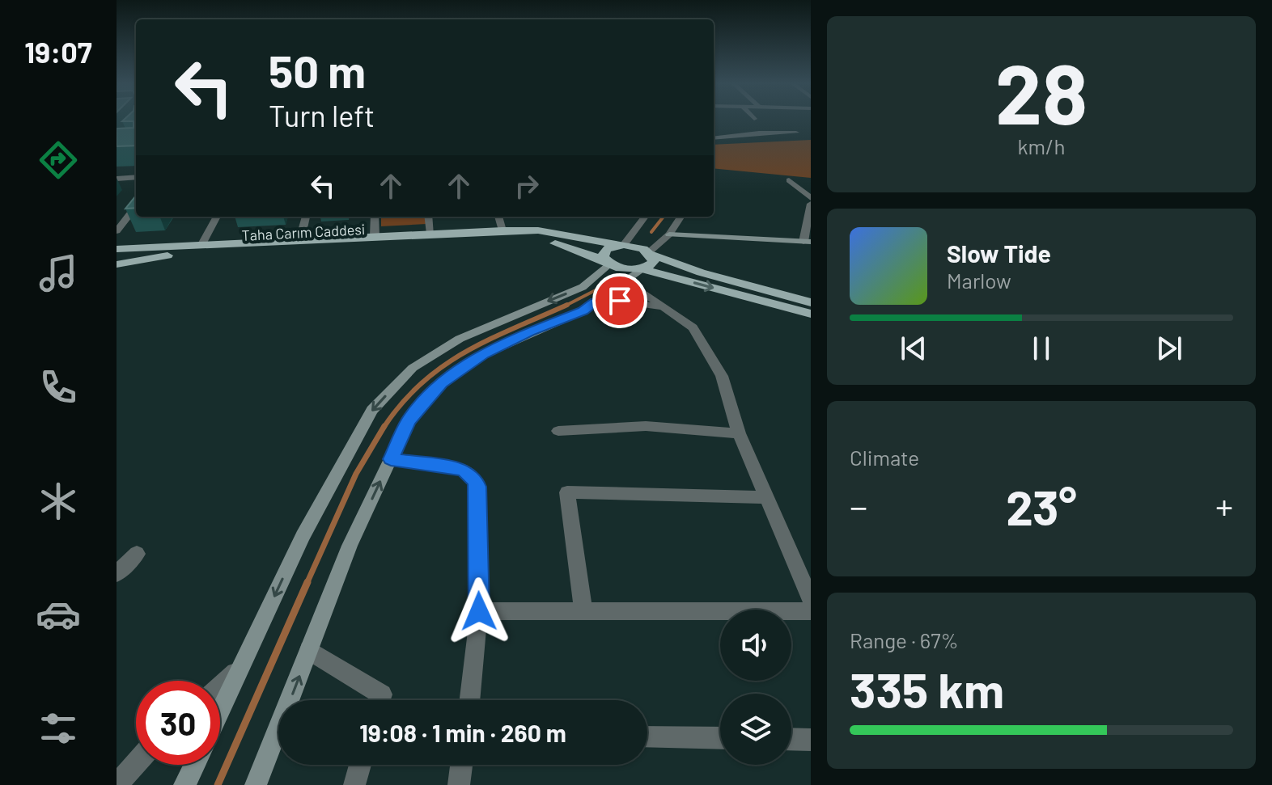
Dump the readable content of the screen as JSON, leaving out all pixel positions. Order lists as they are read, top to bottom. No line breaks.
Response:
{"streets":{"main road":["Taha Carım Caddesi"]},"page":{"tabs":"19:07","tile":[["28","km/h"],"Climate",["Range · 67%","335 km"]],"turn":["50 m","Turn left"],"song":["Slow Tide","Marlow"],"heat":["−","23°","+"],"limit":"30","trip":"19:08 · 1 min · 260 m"}}
